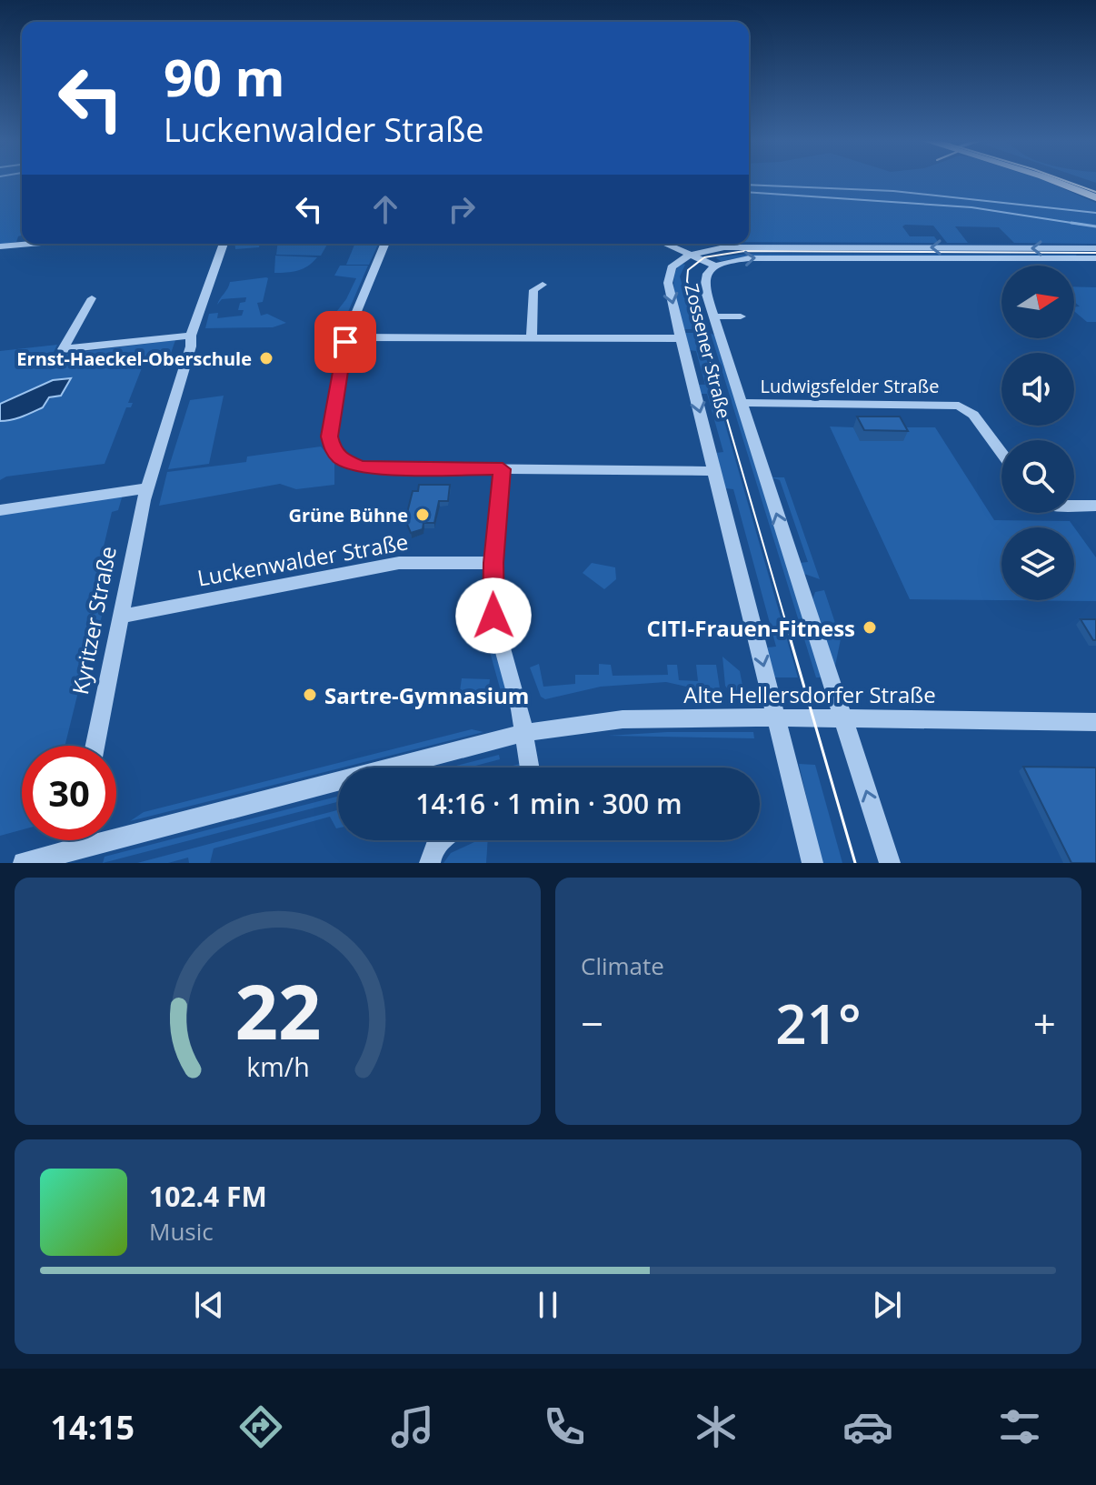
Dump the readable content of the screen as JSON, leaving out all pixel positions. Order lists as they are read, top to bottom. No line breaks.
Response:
{"streets":{"street":["Zossener Straße","Ludwigsfelder Straße","Luckenwalder Straße","Kyritzer Straße","Alte Hellersdorfer Straße"]},"crossings":[["Zossener Straße","Ludwigsfelder Straße"],["Zossener Straße","Alte Hellersdorfer Straße"],["Luckenwalder Straße","Kyritzer Straße"]],"places":["Ernst-Haeckel-Oberschule","Grüne Bühne","CITI-Frauen-Fitness","Sartre-Gymnasium"],"north":"right","page":{"turn":["90 m","Luckenwalder Straße"],"limit":"30","trip":"14:16 · 1 min · 300 m","tile":"Climate","heat":["−","21°","+"],"song":["102.4 FM","Music"],"tabs":"14:15","gauge":["22","km/h"]}}
